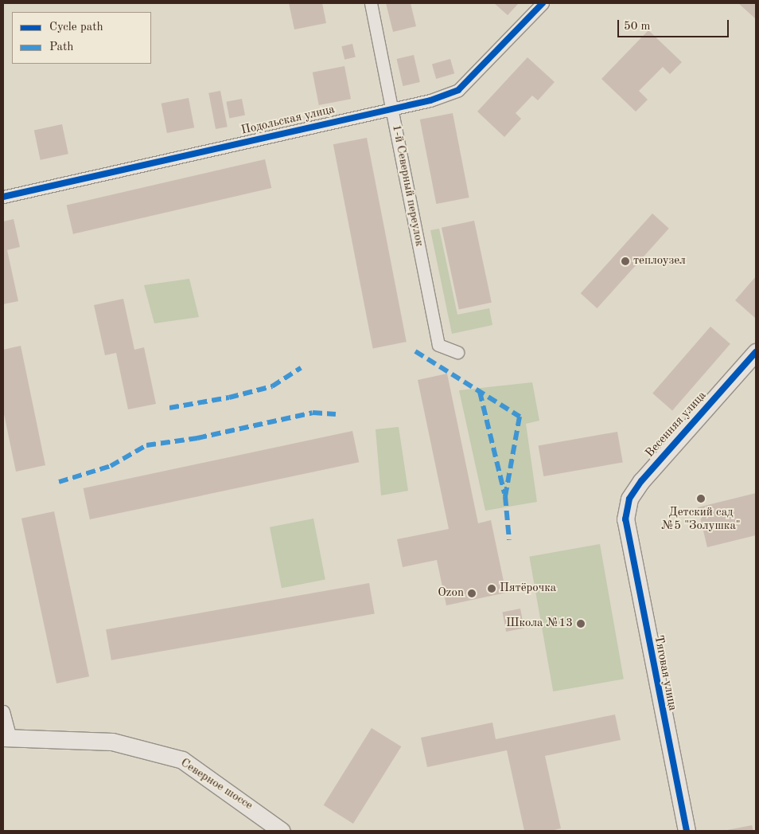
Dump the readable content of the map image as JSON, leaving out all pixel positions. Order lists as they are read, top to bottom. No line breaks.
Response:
{"streets":{"street":["Подольская улица","1-й Северный переулок","Весенняя улица","Тяговая улица","Северное шоссе"]},"crossings":[["Подольская улица","1-й Северный переулок"],["Весенняя улица","Тяговая улица"]],"places":["теплоузел","Детский сад №5 \"Золушка\"","Пятёрочка","Ozon","Школа №13"],"legend":["Cycle path","Path"],"scale_bar":"50 m"}
